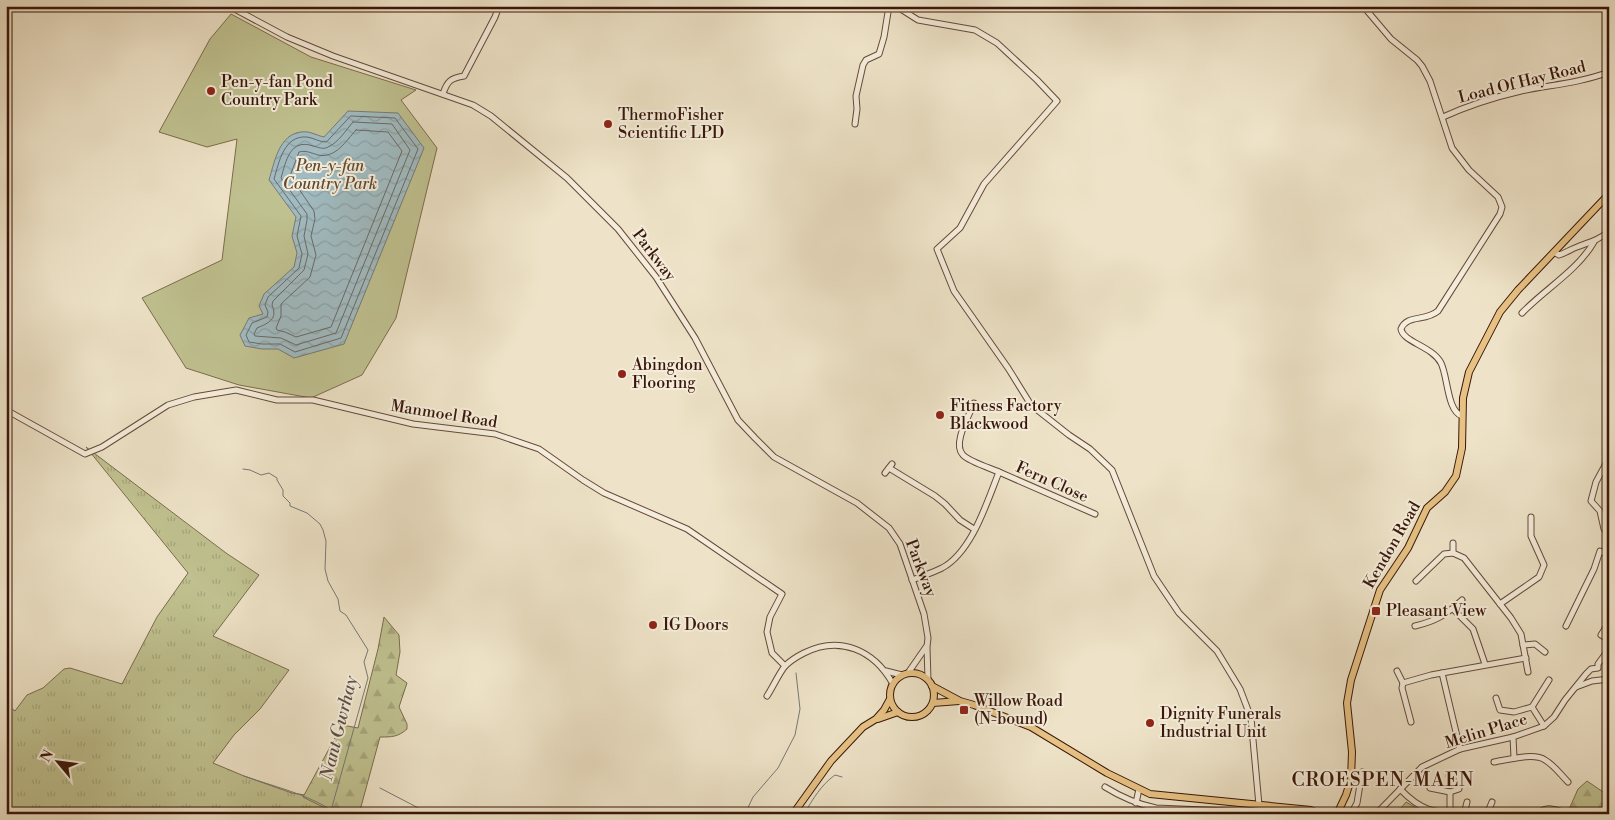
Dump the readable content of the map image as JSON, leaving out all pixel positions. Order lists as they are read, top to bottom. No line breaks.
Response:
{"streets":{"main road":["Kendon Road"],"street":["Load Of Hay Road","Parkway","Manmoel Road","Fern Close","Melin Place"]},"crossings":[["Parkway","Fern Close"]],"districts":["CROESPEN-MAEN"],"water":["Nant Gwrhay"],"parks":["Pen-y-fan Country Park"],"places":{"other":["Pen-y-fan Pond Country Park","ThermoFisher Scientific LPD","Abingdon Flooring","Fitness Factory Blackwood","IG Doors","Dignity Funerals Industrial Unit"],"transit":["Pleasant View","Willow Road (N-bound)"]},"north":"top left"}
